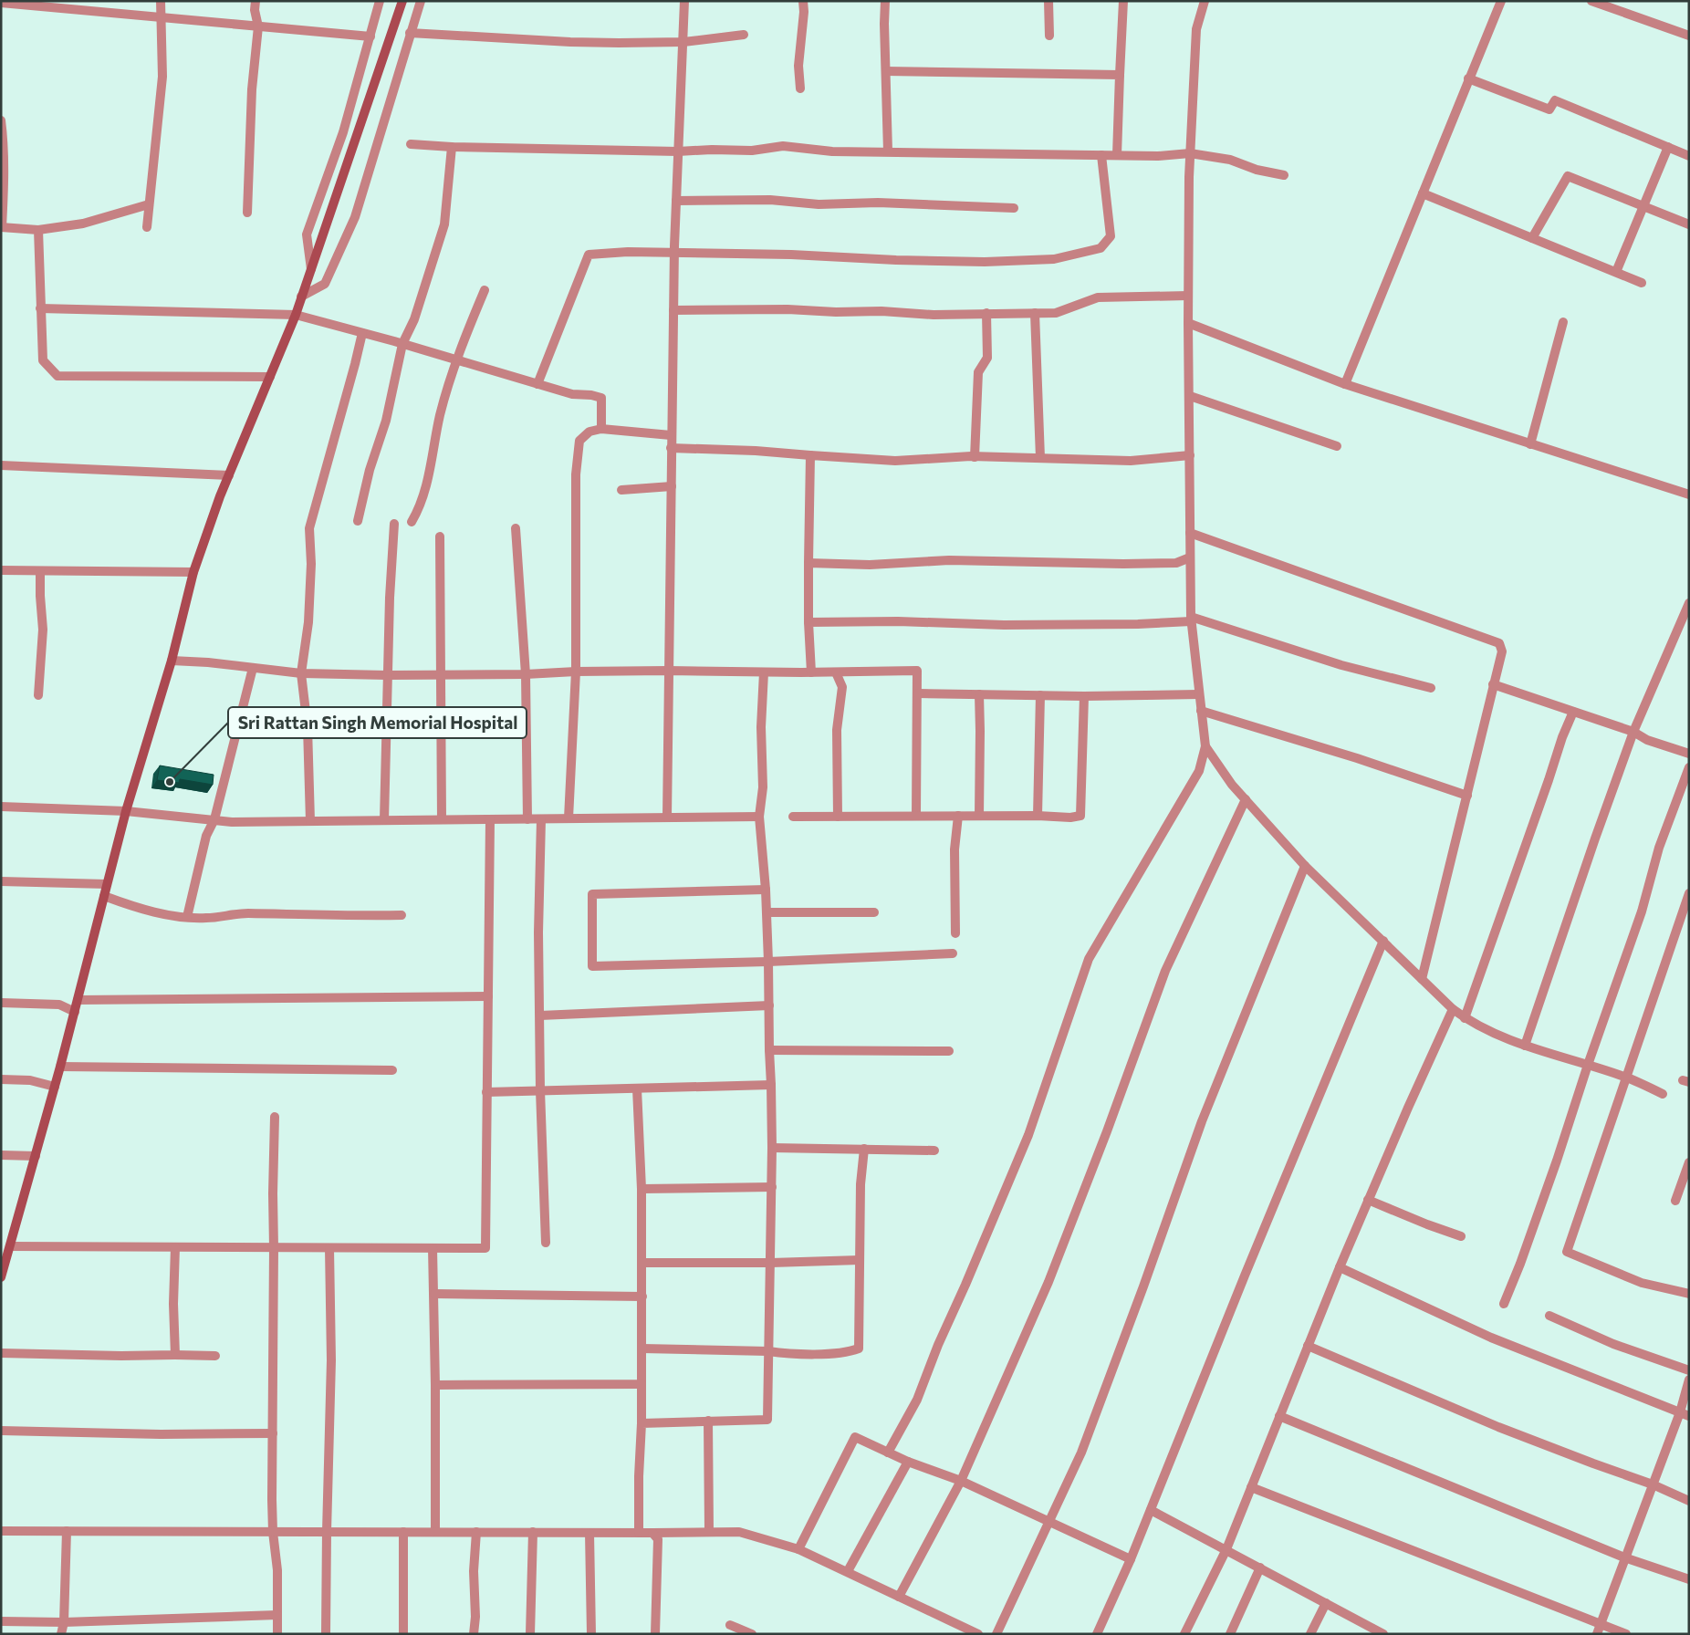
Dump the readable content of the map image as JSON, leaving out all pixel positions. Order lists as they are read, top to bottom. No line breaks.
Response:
{"places":["Sri Rattan Singh Memorial Hospital"]}
